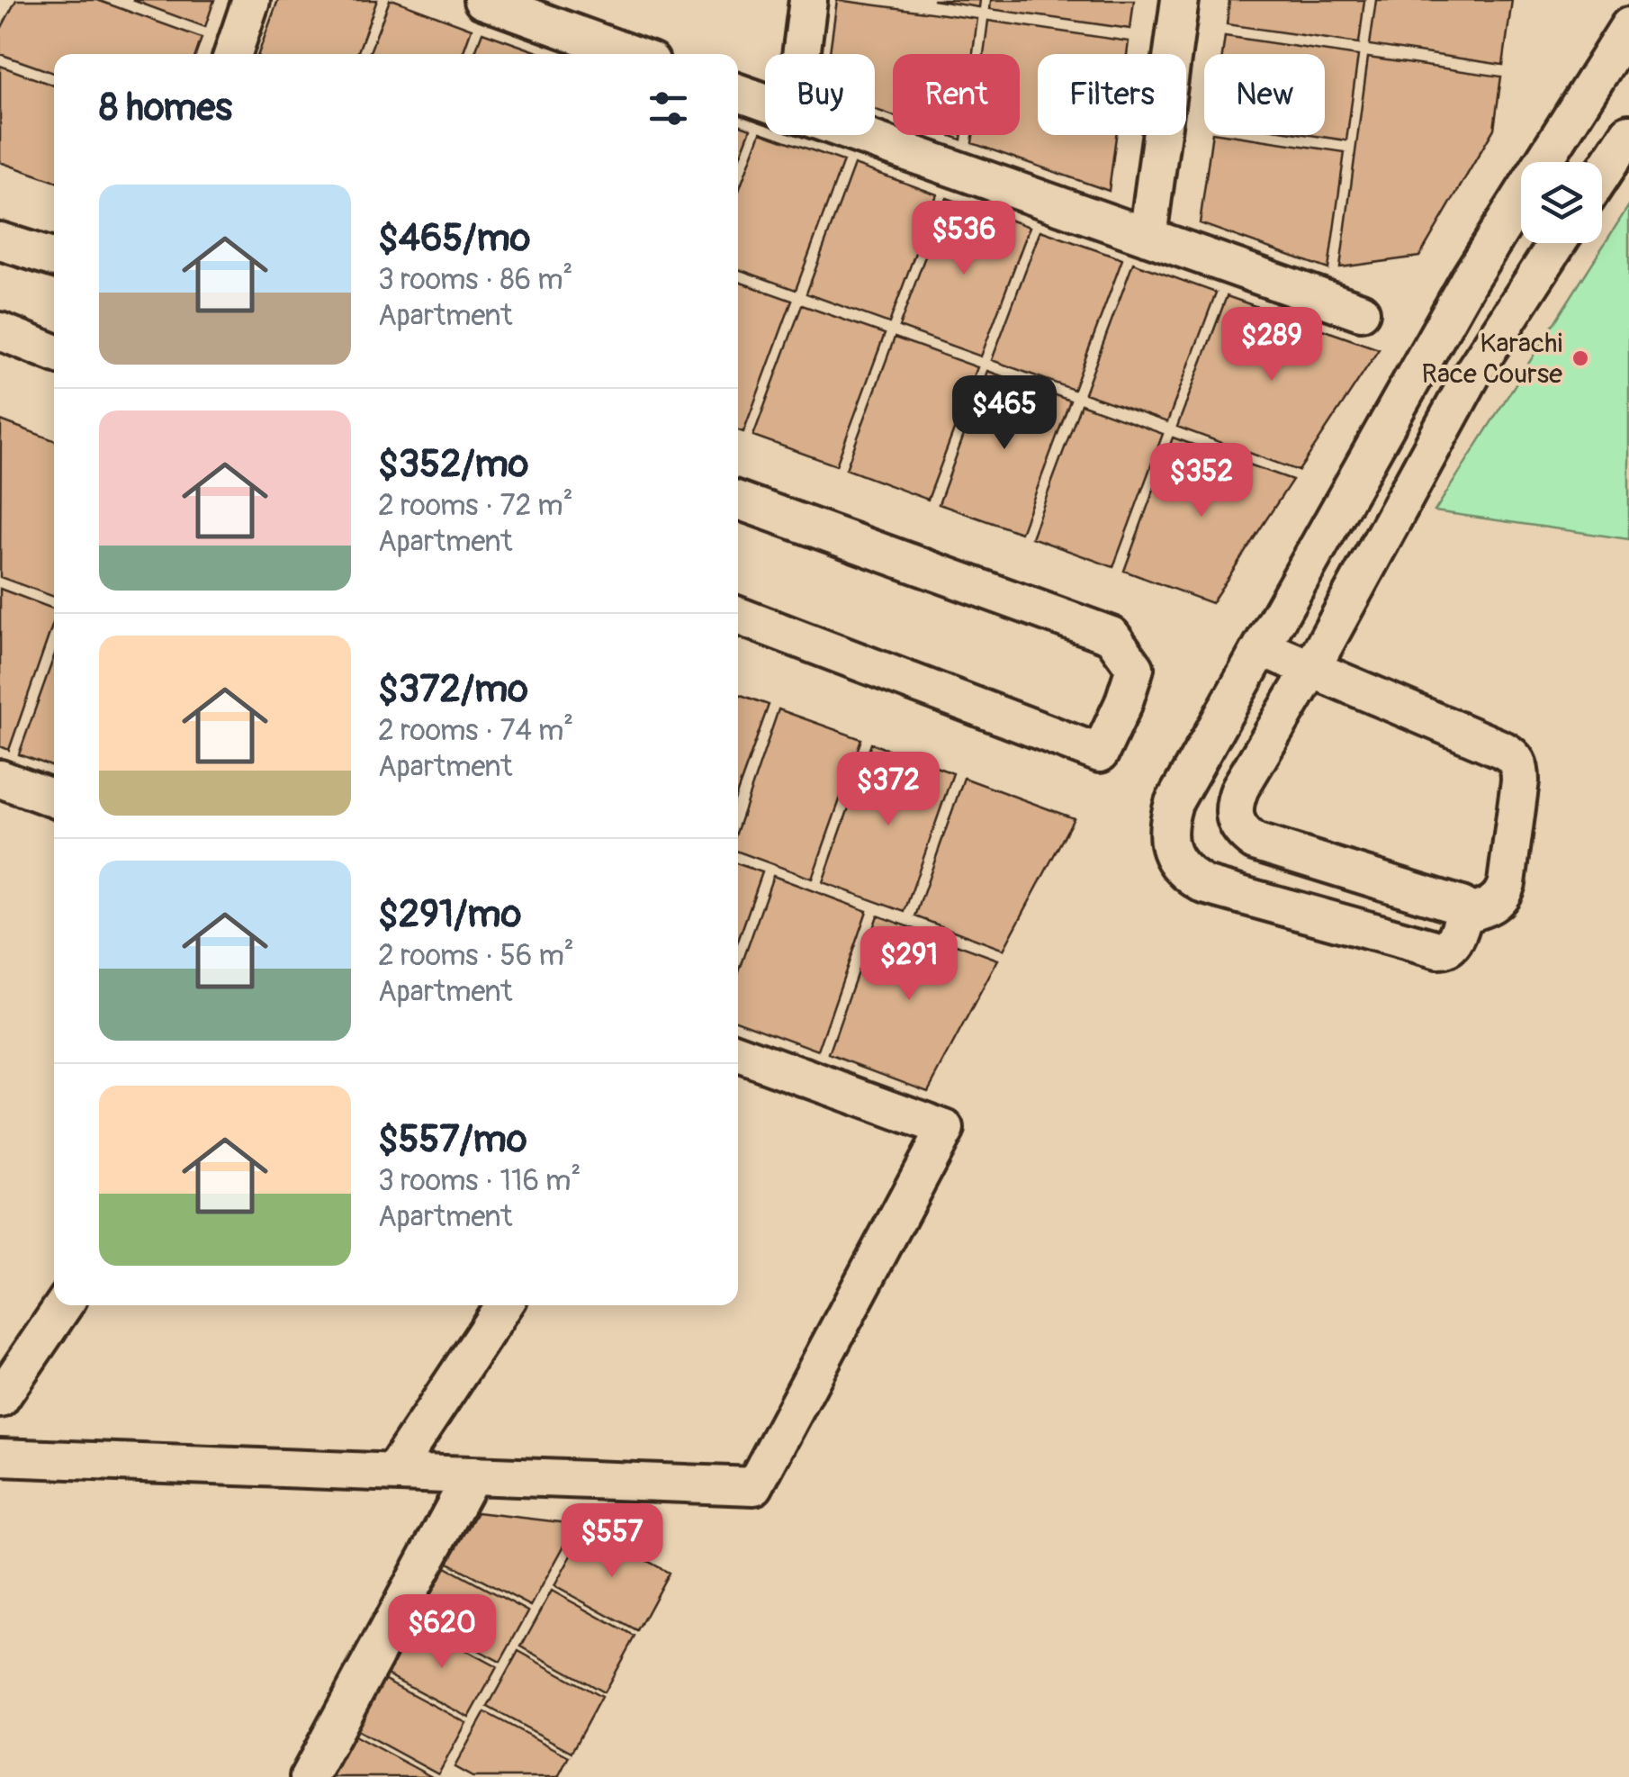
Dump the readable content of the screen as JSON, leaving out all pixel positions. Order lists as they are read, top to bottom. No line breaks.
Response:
{"places":["Karachi Race Course"],"page":{"chip":["Buy","Rent","Filters","New"],"heading":"8 homes","list":[{"name":"$465/mo","note":"3 rooms · 86 m² · Apartment"},{"name":"$352/mo","note":"2 rooms · 72 m² · Apartment"},{"name":"$372/mo","note":"2 rooms · 74 m² · Apartment"},{"name":"$291/mo","note":"2 rooms · 56 m² · Apartment"},{"name":"$557/mo","note":"3 rooms · 116 m² · Apartment"}],"price":["$536","$289","$465","$352","$372","$291","$557","$620"]}}
